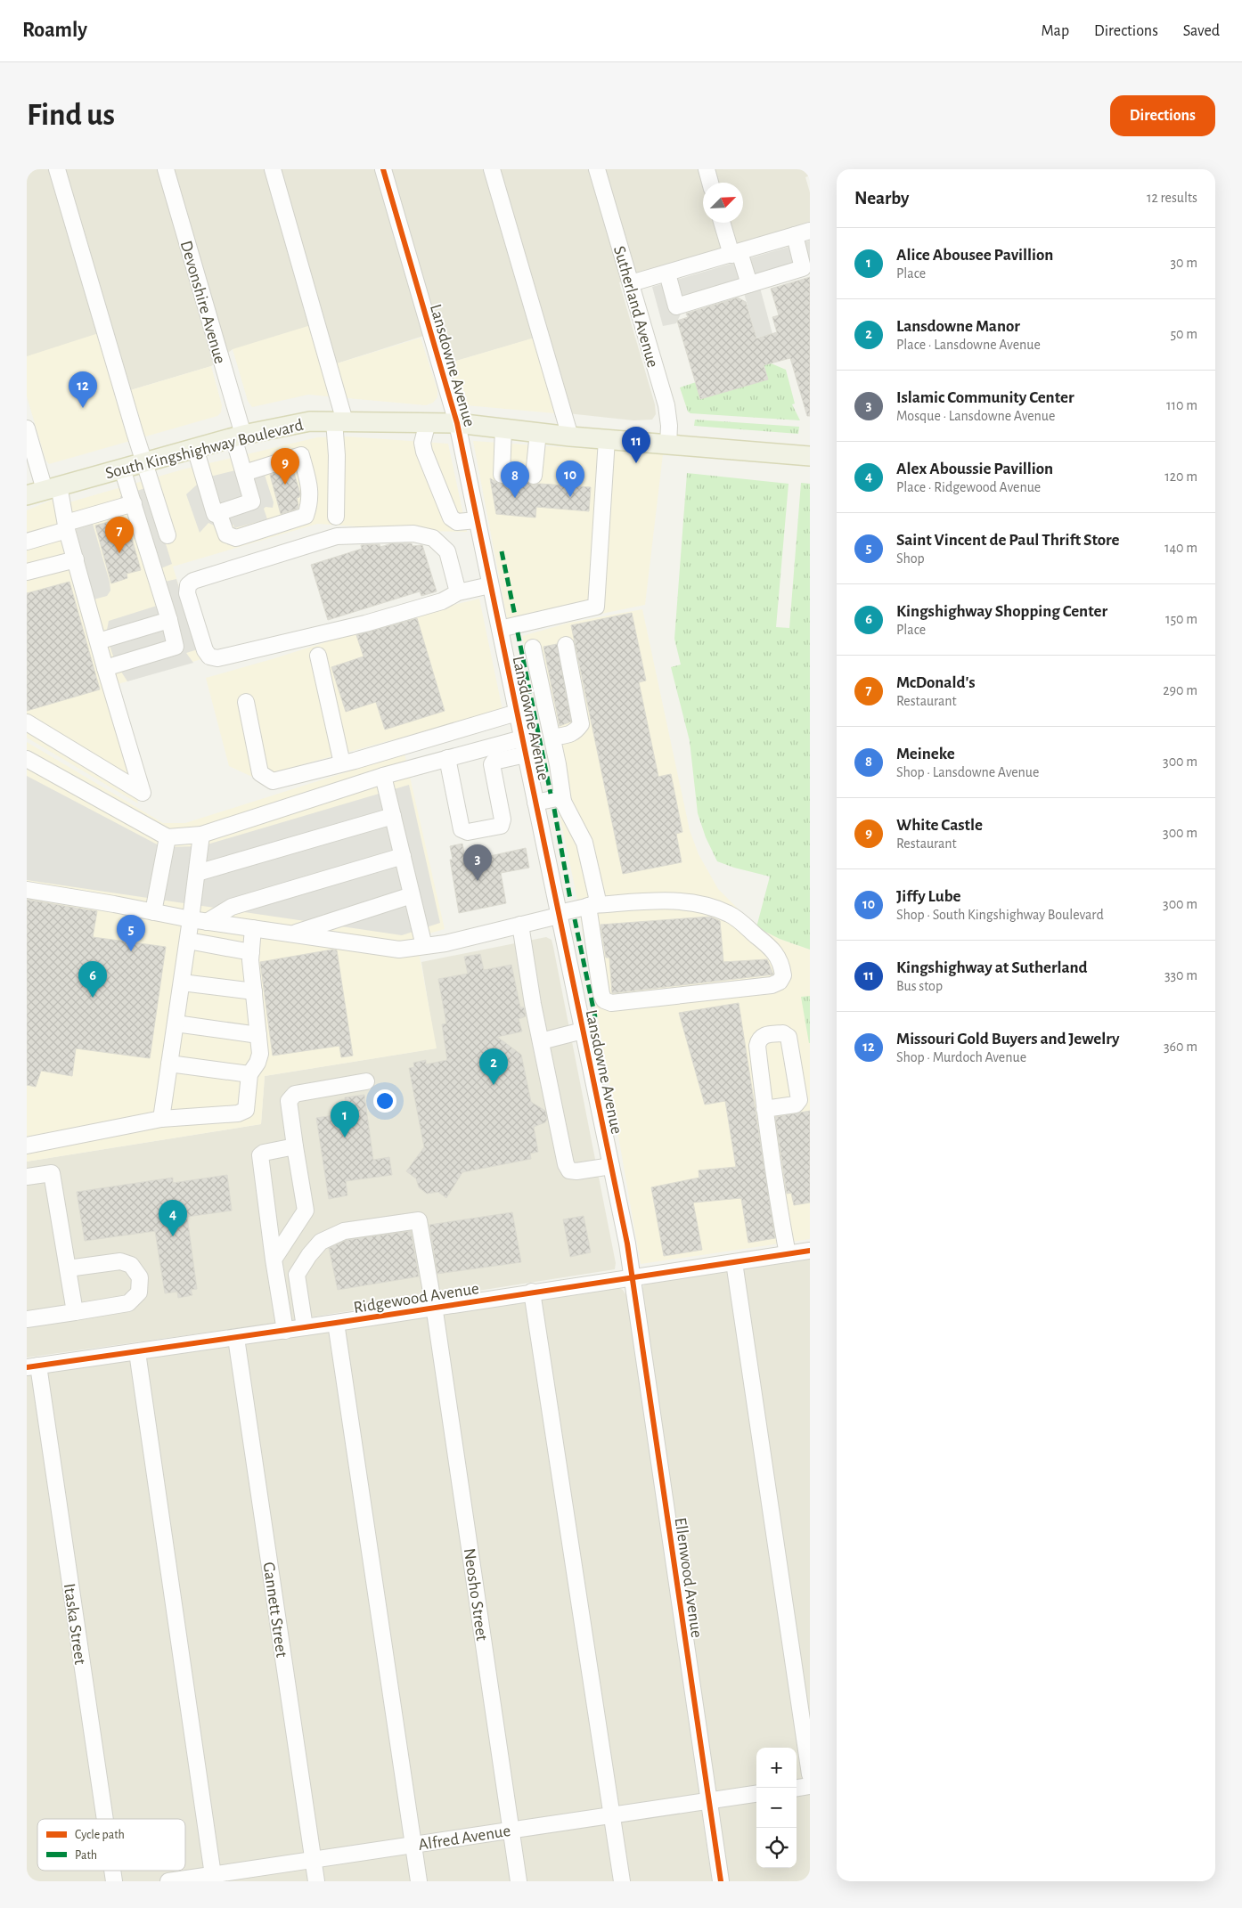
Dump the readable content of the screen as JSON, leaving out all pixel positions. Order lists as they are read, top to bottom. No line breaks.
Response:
{"streets":{"main road":["South Kingshighway Boulevard"],"street":["Devonshire Avenue","Sutherland Avenue","Lansdowne Avenue","Ridgewood Avenue","Ellenwood Avenue","Neosho Street","Gannett Street","Itaska Street","Alfred Avenue"]},"crossings":[["Devonshire Avenue","South Kingshighway Boulevard"],["Sutherland Avenue","South Kingshighway Boulevard"],["Lansdowne Avenue","South Kingshighway Boulevard"],["Lansdowne Avenue","Ridgewood Avenue"],["Lansdowne Avenue","Ellenwood Avenue"],["Ridgewood Avenue","Ellenwood Avenue"],["Ridgewood Avenue","Neosho Street"],["Ridgewood Avenue","Gannett Street"],["Ridgewood Avenue","Itaska Street"],["Ellenwood Avenue","Alfred Avenue"],["Neosho Street","Alfred Avenue"],["Gannett Street","Alfred Avenue"]],"legend":["Cycle path","Path"],"north":"top right","page":{"header":"Roamly","nav":["Map","Directions","Saved"],"buttons":"Directions","title":"Find us","heading":["Nearby","12 results"],"list":[{"mark":"1","name":"Alice Abousee Pavillion","note":"Place","value":"30 m"},{"mark":"2","name":"Lansdowne Manor","note":"Place · Lansdowne Avenue","value":"50 m"},{"mark":"3","name":"Islamic Community Center","note":"Mosque · Lansdowne Avenue","value":"110 m"},{"mark":"4","name":"Alex Aboussie Pavillion","note":"Place · Ridgewood Avenue","value":"120 m"},{"mark":"5","name":"Saint Vincent de Paul Thrift Store","note":"Shop","value":"140 m"},{"mark":"6","name":"Kingshighway Shopping Center","note":"Place","value":"150 m"},{"mark":"7","name":"McDonald's","note":"Restaurant","value":"290 m"},{"mark":"8","name":"Meineke","note":"Shop · Lansdowne Avenue","value":"300 m"},{"mark":"9","name":"White Castle","note":"Restaurant","value":"300 m"},{"mark":"10","name":"Jiffy Lube","note":"Shop · South Kingshighway Boulevard","value":"300 m"},{"mark":"11","name":"Kingshighway at Sutherland","note":"Bus stop","value":"330 m"},{"mark":"12","name":"Missouri Gold Buyers and Jewelry","note":"Shop · Murdoch Avenue","value":"360 m"}],"pins":["12","11","9","10","8","7","3","5","6","2","1","4"],"map_buttons":["+","−"]}}
